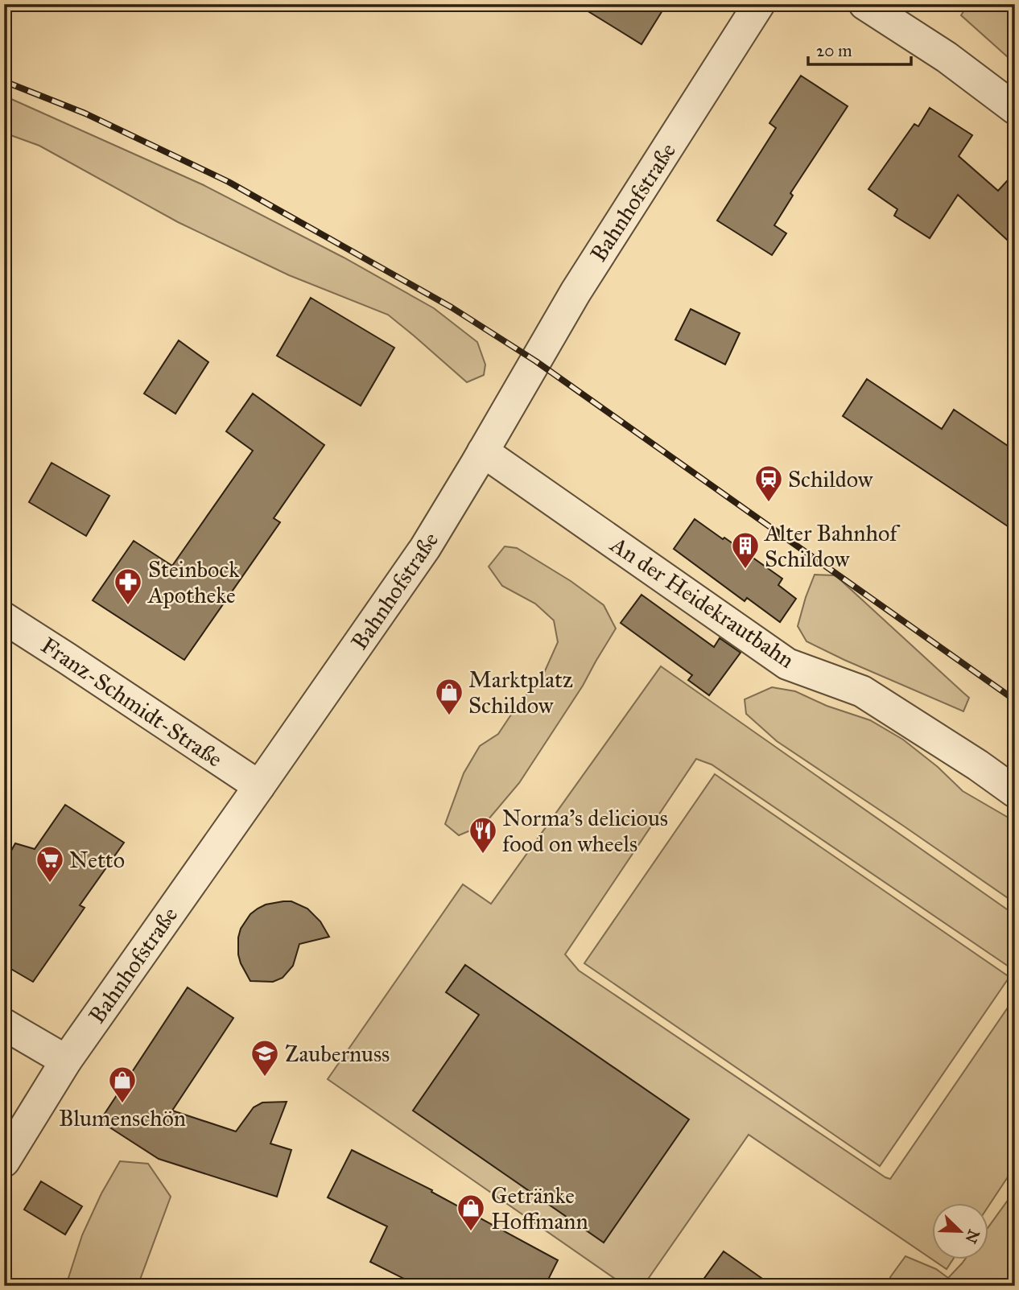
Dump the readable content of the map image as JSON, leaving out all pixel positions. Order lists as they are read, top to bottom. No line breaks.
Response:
{"streets":{"street":["Bahnhofstraße","An der Heidekrautbahn","Franz-Schmidt-Straße"]},"crossings":[["Bahnhofstraße","An der Heidekrautbahn"],["Bahnhofstraße","Franz-Schmidt-Straße"]],"places":{"station":["Schildow"],"building":["Alter Bahnhof Schildow"],"pharmacy":["Steinbock Apotheke"],"shop":["Marktplatz Schildow","Blumenschön","Getränke Hoffmann"],"restaurant":["Norma’s delicious food on wheels"],"supermarket":["Netto"],"school or university":["Zaubernuss"]},"scale_bar":"20 m","north":"bottom right"}
